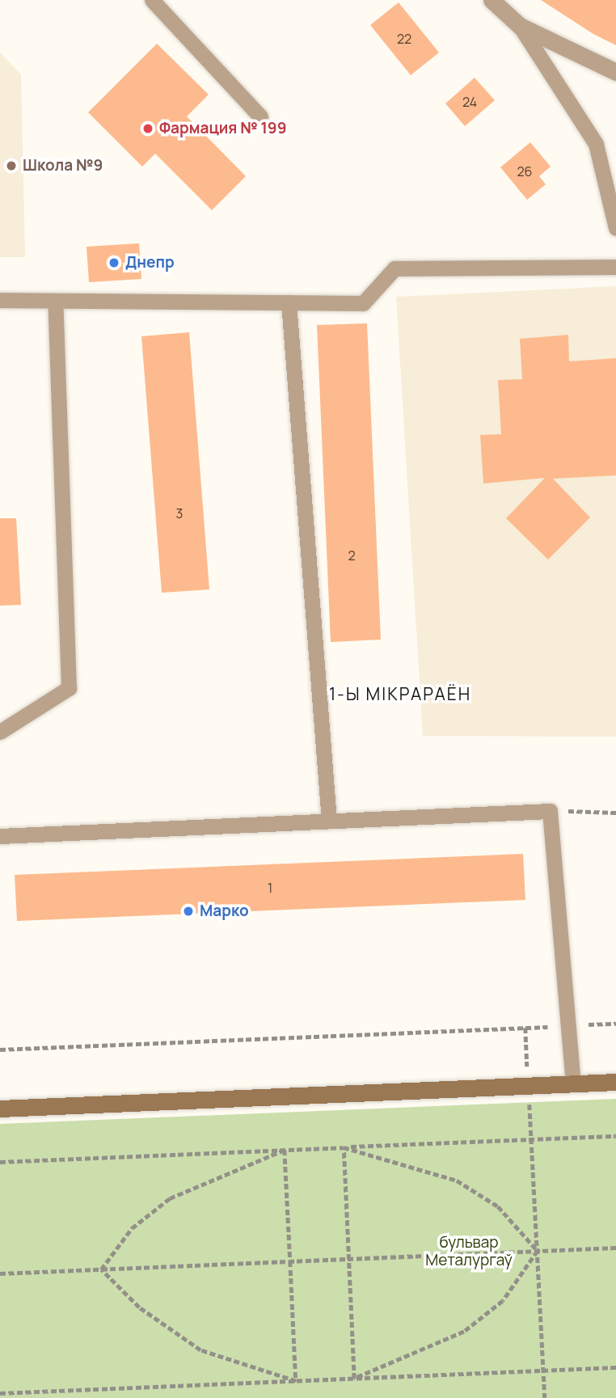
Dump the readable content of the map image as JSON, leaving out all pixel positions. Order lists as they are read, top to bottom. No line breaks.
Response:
{"districts":["1-Ы МІКРАРАЁН"],"parks":["бульвар Металургаў"],"places":["Фармация № 199","Школа №9","Днепр","Марко"],"house_numbers":["22","24","26","3","2","1"]}
